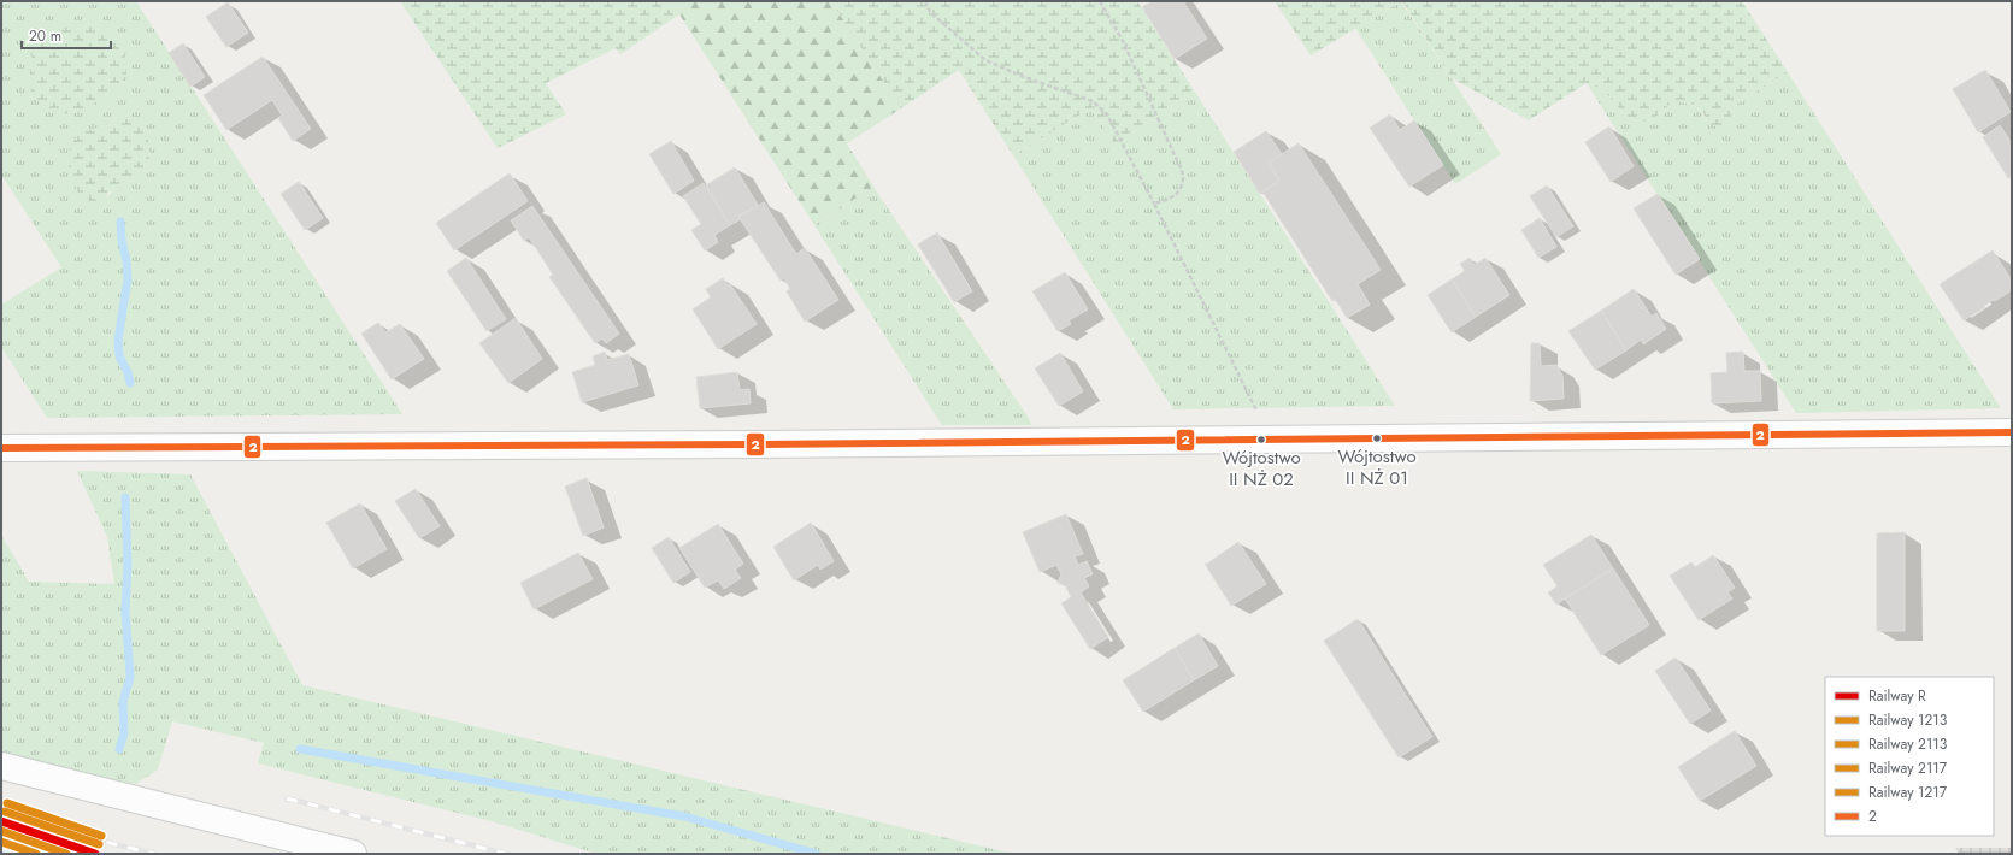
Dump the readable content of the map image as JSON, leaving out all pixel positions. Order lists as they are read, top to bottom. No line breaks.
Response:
{"places":["Wójtostwo II NŻ 01","Wójtostwo II NŻ 02"],"lines":["transit line 2","rail line 1217","rail line 2113","rail line R","rail line 1213","rail line 2117"],"legend":["Railway R","Railway 1213","Railway 2113","Railway 2117","Railway 1217","2"],"scale_bar":"20 m"}
